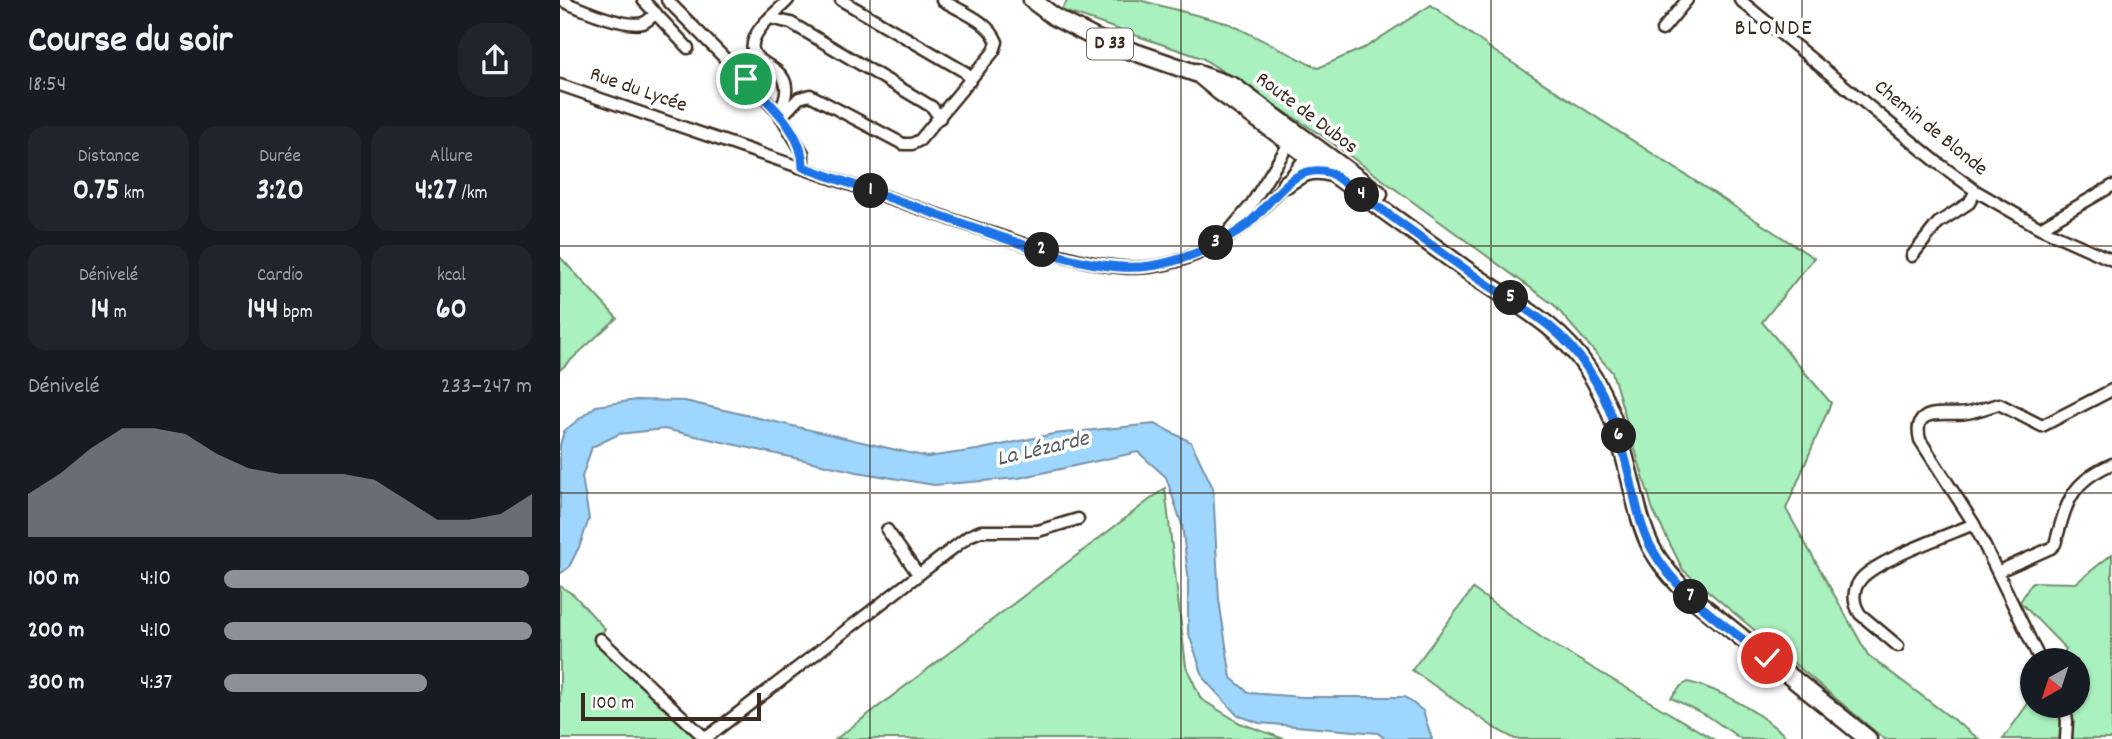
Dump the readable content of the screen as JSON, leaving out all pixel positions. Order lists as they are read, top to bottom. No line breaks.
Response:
{"streets":{"main road":["D 33","Route de Dubos"],"street":["Rue du Lycée","Chemin de Blonde"]},"crossings":[["Rue du Lycée","Route de Dubos"]],"districts":["BLONDE"],"water":["La Lézarde"],"scale_bar":"100 m","north":"bottom left","page":{"heading":["Course du soir","18:54"],"stats":[["Distance","0.75 km"],["Durée","3:20"],["Allure","4:27 /km"],["Dénivelé","14 m"],["Cardio","144 bpm"],["kcal","60"]],"pins":["1","4","3","2","5","6","7"],"chart":["Dénivelé","233–247 m"],"list":[{"name":"100 m","note":"4:10"},{"name":"200 m","note":"4:10"},{"name":"300 m","note":"4:37"}],"scale":"100 m"}}
